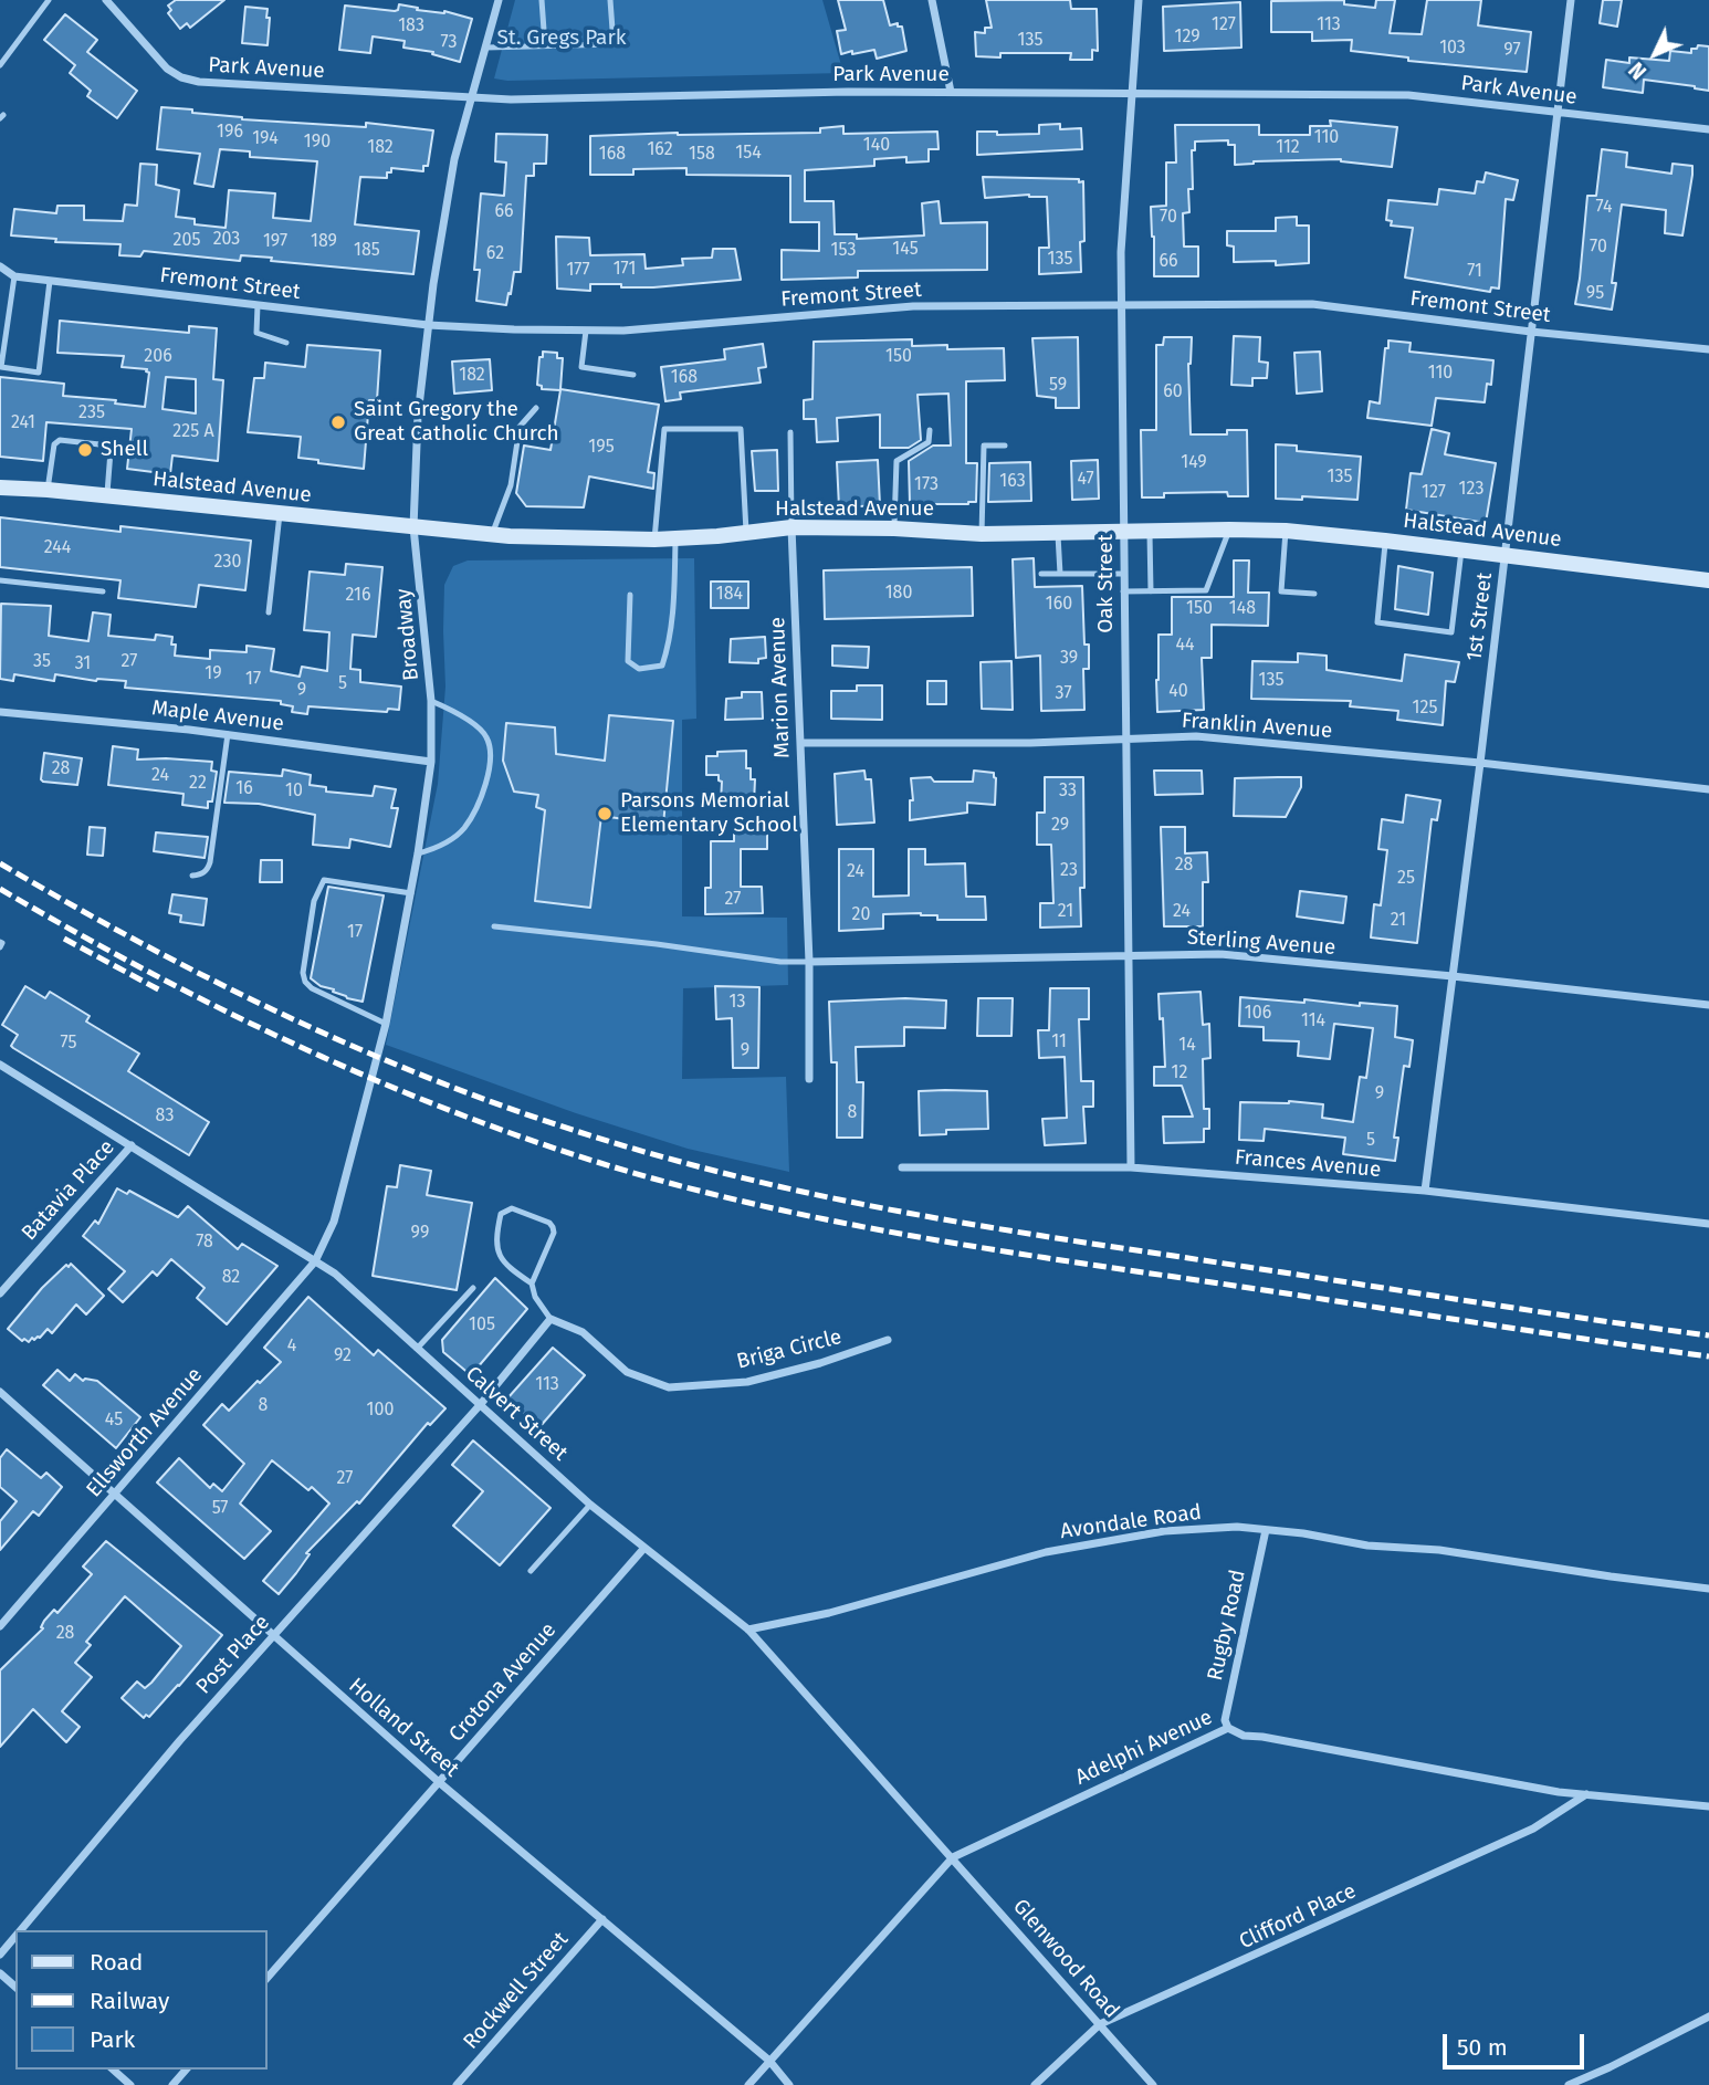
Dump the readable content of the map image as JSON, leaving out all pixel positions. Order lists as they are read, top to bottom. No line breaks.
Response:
{"streets":{"street":["Park Avenue","Fremont Street","Halstead Avenue","Oak Street","1st Street","Broadway","Marion Avenue","Maple Avenue","Franklin Avenue","Sterling Avenue","Frances Avenue","Batavia Place","Briga Circle","Calvert Street","Ellsworth Avenue","Avondale Road","Rugby Road","Post Place","Crotona Avenue","Holland Street","Adelphi Avenue","Clifford Place","Glenwood Road","Rockwell Street"]},"crossings":[["Park Avenue","Oak Street"],["Park Avenue","1st Street"],["Park Avenue","Broadway"],["Fremont Street","Oak Street"],["Fremont Street","1st Street"],["Fremont Street","Broadway"],["Halstead Avenue","Oak Street"],["Halstead Avenue","1st Street"],["Halstead Avenue","Broadway"],["Halstead Avenue","Marion Avenue"],["Oak Street","Franklin Avenue"],["Oak Street","Sterling Avenue"],["Oak Street","Frances Avenue"],["1st Street","Franklin Avenue"],["1st Street","Sterling Avenue"],["1st Street","Frances Avenue"],["Broadway","Maple Avenue"],["Broadway","Calvert Street"],["Broadway","Ellsworth Avenue"],["Marion Avenue","Franklin Avenue"],["Marion Avenue","Sterling Avenue"],["Batavia Place","Calvert Street"],["Calvert Street","Ellsworth Avenue"],["Calvert Street","Avondale Road"],["Calvert Street","Post Place"],["Calvert Street","Crotona Avenue"],["Calvert Street","Adelphi Avenue"],["Calvert Street","Glenwood Road"],["Ellsworth Avenue","Holland Street"],["Avondale Road","Rugby Road"],["Rugby Road","Adelphi Avenue"],["Post Place","Holland Street"],["Crotona Avenue","Holland Street"],["Holland Street","Adelphi Avenue"],["Holland Street","Rockwell Street"],["Adelphi Avenue","Clifford Place"],["Adelphi Avenue","Glenwood Road"],["Clifford Place","Glenwood Road"]],"parks":["St. Gregs Park"],"places":["Saint Gregory the Great Catholic Church","Shell","Parsons Memorial Elementary School"],"house_numbers":["127","113","183","129","135","73","103","97","196","110","194","190","140","182","112","162","154","168","158","74","66","70","203","205","197","189","70","145","185","153","62","135","66","171","177","71","95","206","150","110","182","168","59","60","235","241","225 A","195","149","135","47","163","173","123","127","244","230","180","184","216","160","150","148","44","39","35","27","31","19","17","135","5","9","40","37","125","28","24","22","16","10","33","29","28","23","24","25","27","21","24","20","21","17","13","106","114","11","75","14","9","12","9","8","83","5","99","78","82","105","4","92","113","8","100","45","27","57","28"],"legend":["Road","Railway","Park"],"scale_bar":"50 m","north":"bottom left"}
